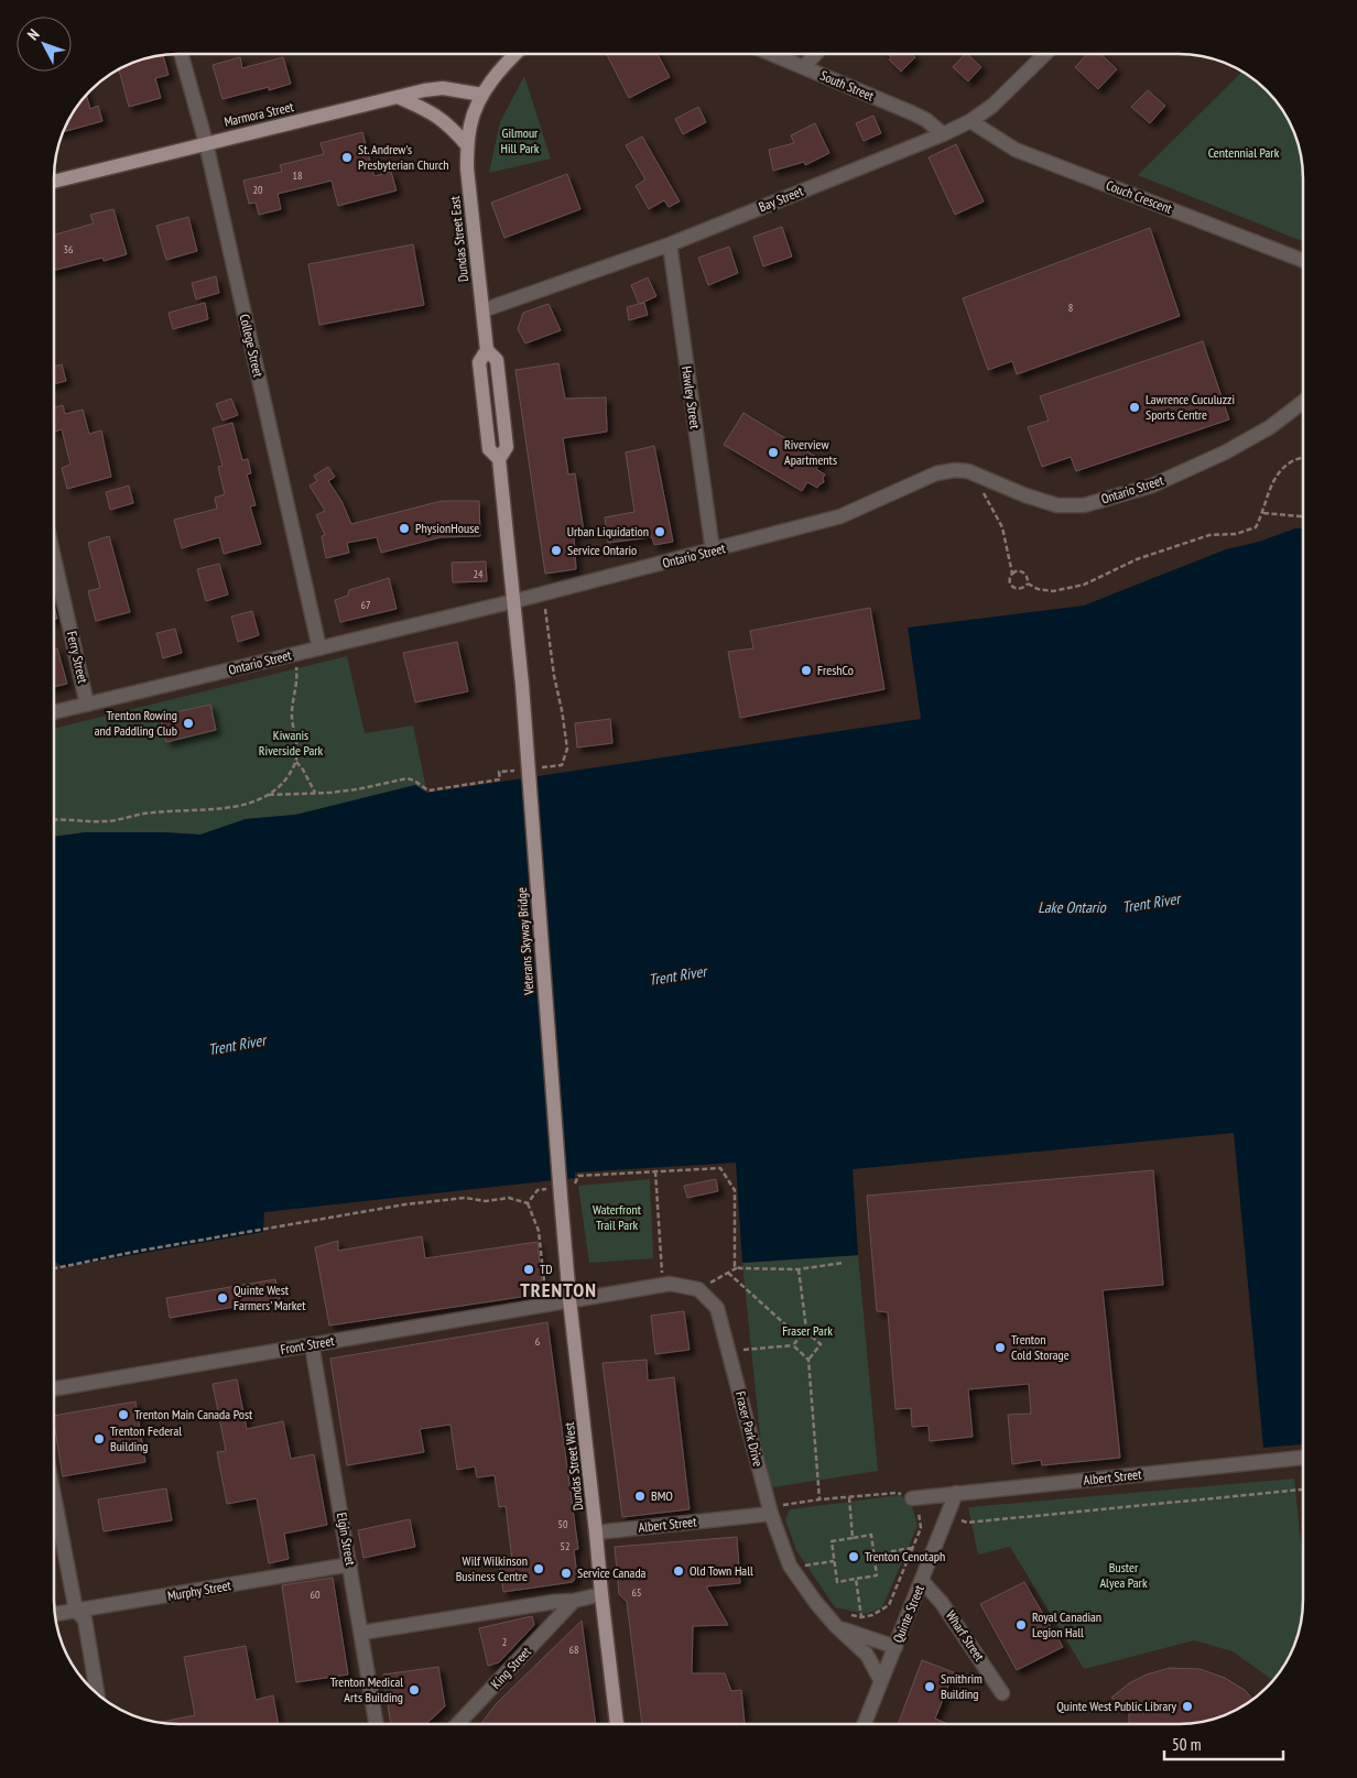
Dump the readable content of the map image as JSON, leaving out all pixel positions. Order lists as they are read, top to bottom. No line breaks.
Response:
{"streets":{"main road":["Marmora Street","Dundas Street East","Veterans Skyway Bridge","Dundas Street West"],"street":["South Street","Couch Crescent","Bay Street","College Street","Hawley Street","Ontario Street","Ferry Street","Front Street","Fraser Park Drive","Albert Street","Elgin Street","Murphy Street","Quinte Street","Wharf Street","King Street"]},"crossings":[["South Street","Bay Street"],["Marmora Street","Dundas Street East"],["Marmora Street","College Street"],["Couch Crescent","Bay Street"],["Bay Street","Dundas Street East"],["Bay Street","Hawley Street"],["Dundas Street East","Ontario Street"],["Dundas Street East","Veterans Skyway Bridge"],["College Street","Ontario Street"],["Hawley Street","Ontario Street"],["Ontario Street","Ferry Street"],["Veterans Skyway Bridge","Dundas Street West"],["Front Street","Fraser Park Drive"],["Front Street","Dundas Street West"],["Front Street","Elgin Street"],["Fraser Park Drive","Dundas Street West"],["Fraser Park Drive","Albert Street"],["Fraser Park Drive","Quinte Street"],["Dundas Street West","Albert Street"],["Albert Street","Quinte Street"],["Elgin Street","Murphy Street"],["Quinte Street","Wharf Street"]],"districts":["TRENTON"],"water":["Trent River","Lake Ontario"],"parks":["Gilmour Hill Park","Centennial Park","Kiwanis Riverside Park","Waterfront Trail Park","Fraser Park","Buster Alyea Park"],"places":["St. Andrew's Presbyterian Church","Lawrence Cuculuzzi Sports Centre","Riverview Apartments","PhysionHouse","Urban Liquidation","Service Ontario","FreshCo","Trenton Rowing and Paddling Club","TD","Quinte West Farmers' Market","Trenton Cold Storage","Trenton Main Canada Post","Trenton Federal Building","BMO","Trenton Cenotaph","Wilf Wilkinson Business Centre","Old Town Hall","Service Canada","Royal Canadian Legion Hall","Smithrim Building","Trenton Medical Arts Building","Quinte West Public Library"],"house_numbers":["18","20","36","8","24","67","6","50","52","65","60","2","68"],"scale_bar":"50 m","north":"top left"}
